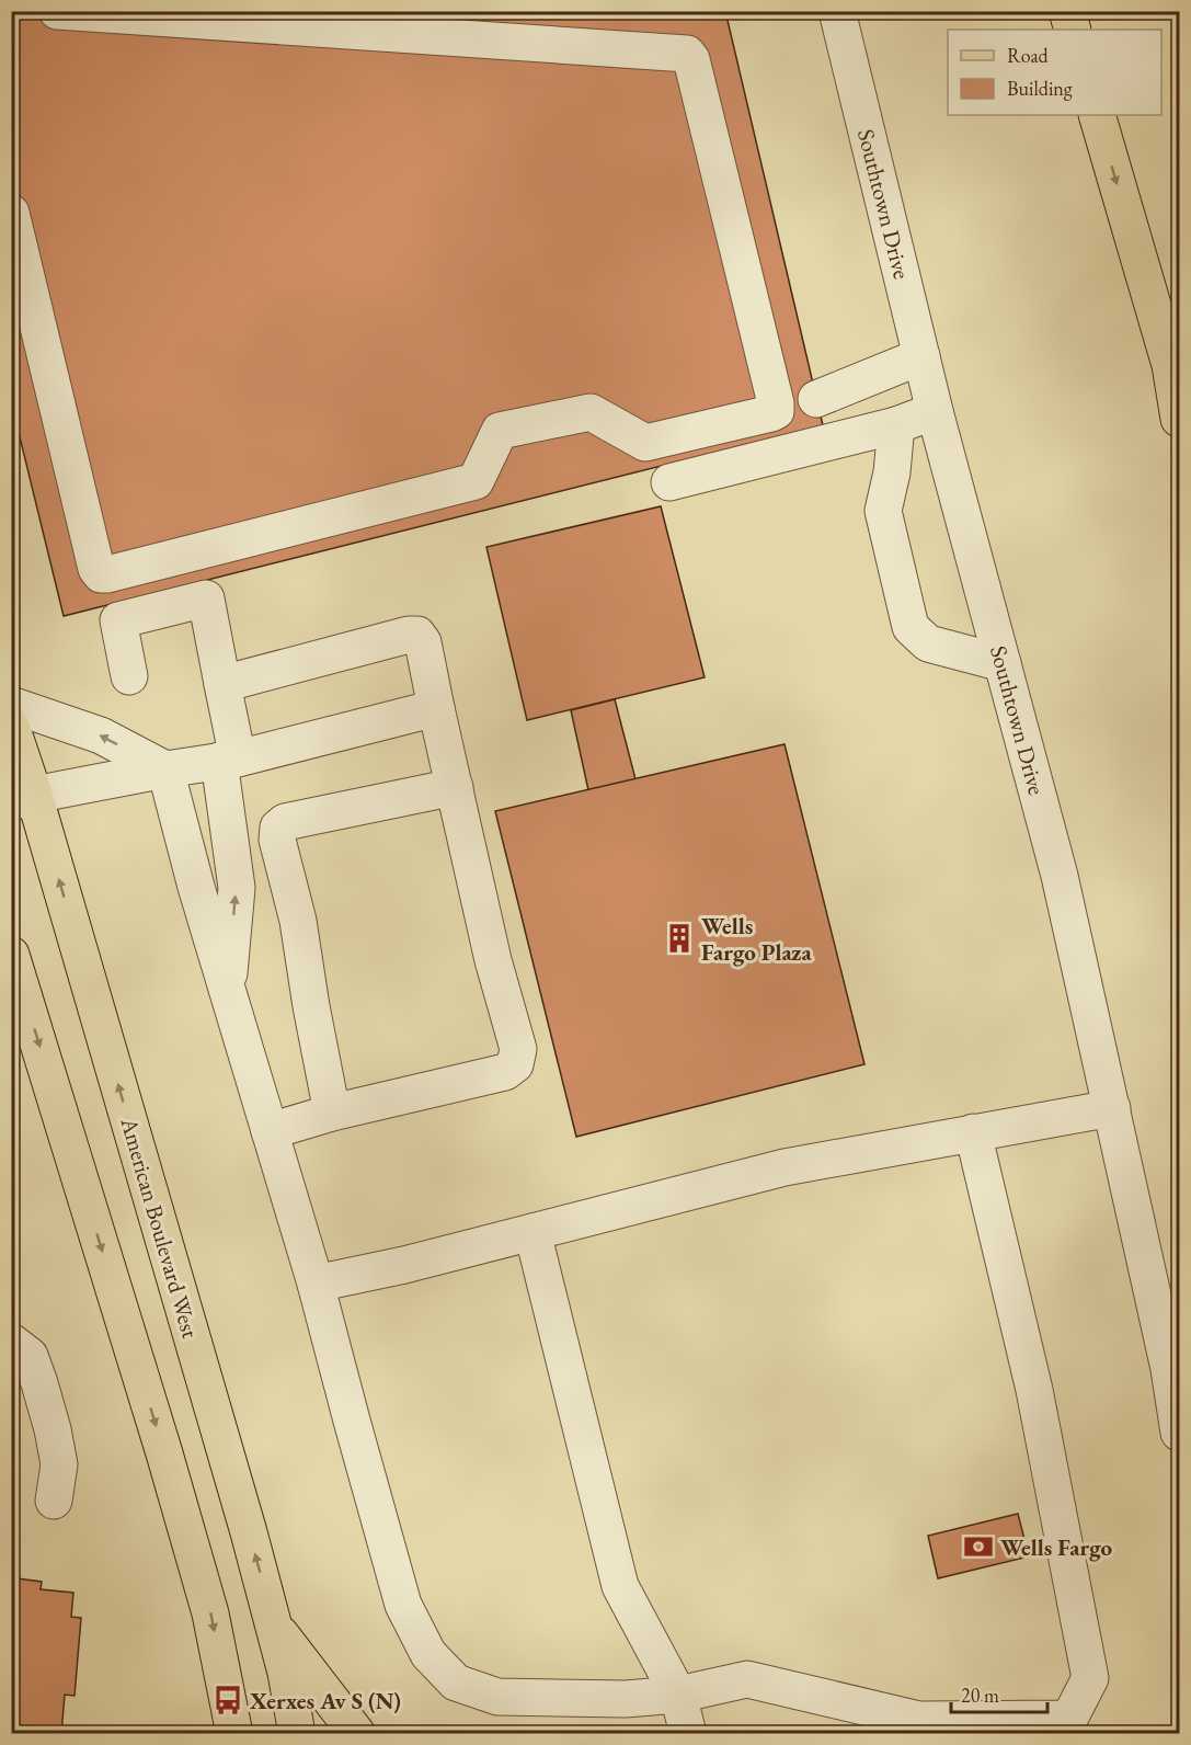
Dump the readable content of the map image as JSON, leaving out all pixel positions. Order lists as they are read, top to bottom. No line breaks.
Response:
{"streets":{"main road":["American Boulevard West"],"street":["Southtown Drive"]},"places":{"building":["Wells Fargo Plaza"],"bank":["Wells Fargo"],"bus stop":["Xerxes Av S (N)"]},"legend":["Road","Building"],"scale_bar":"20 m"}
